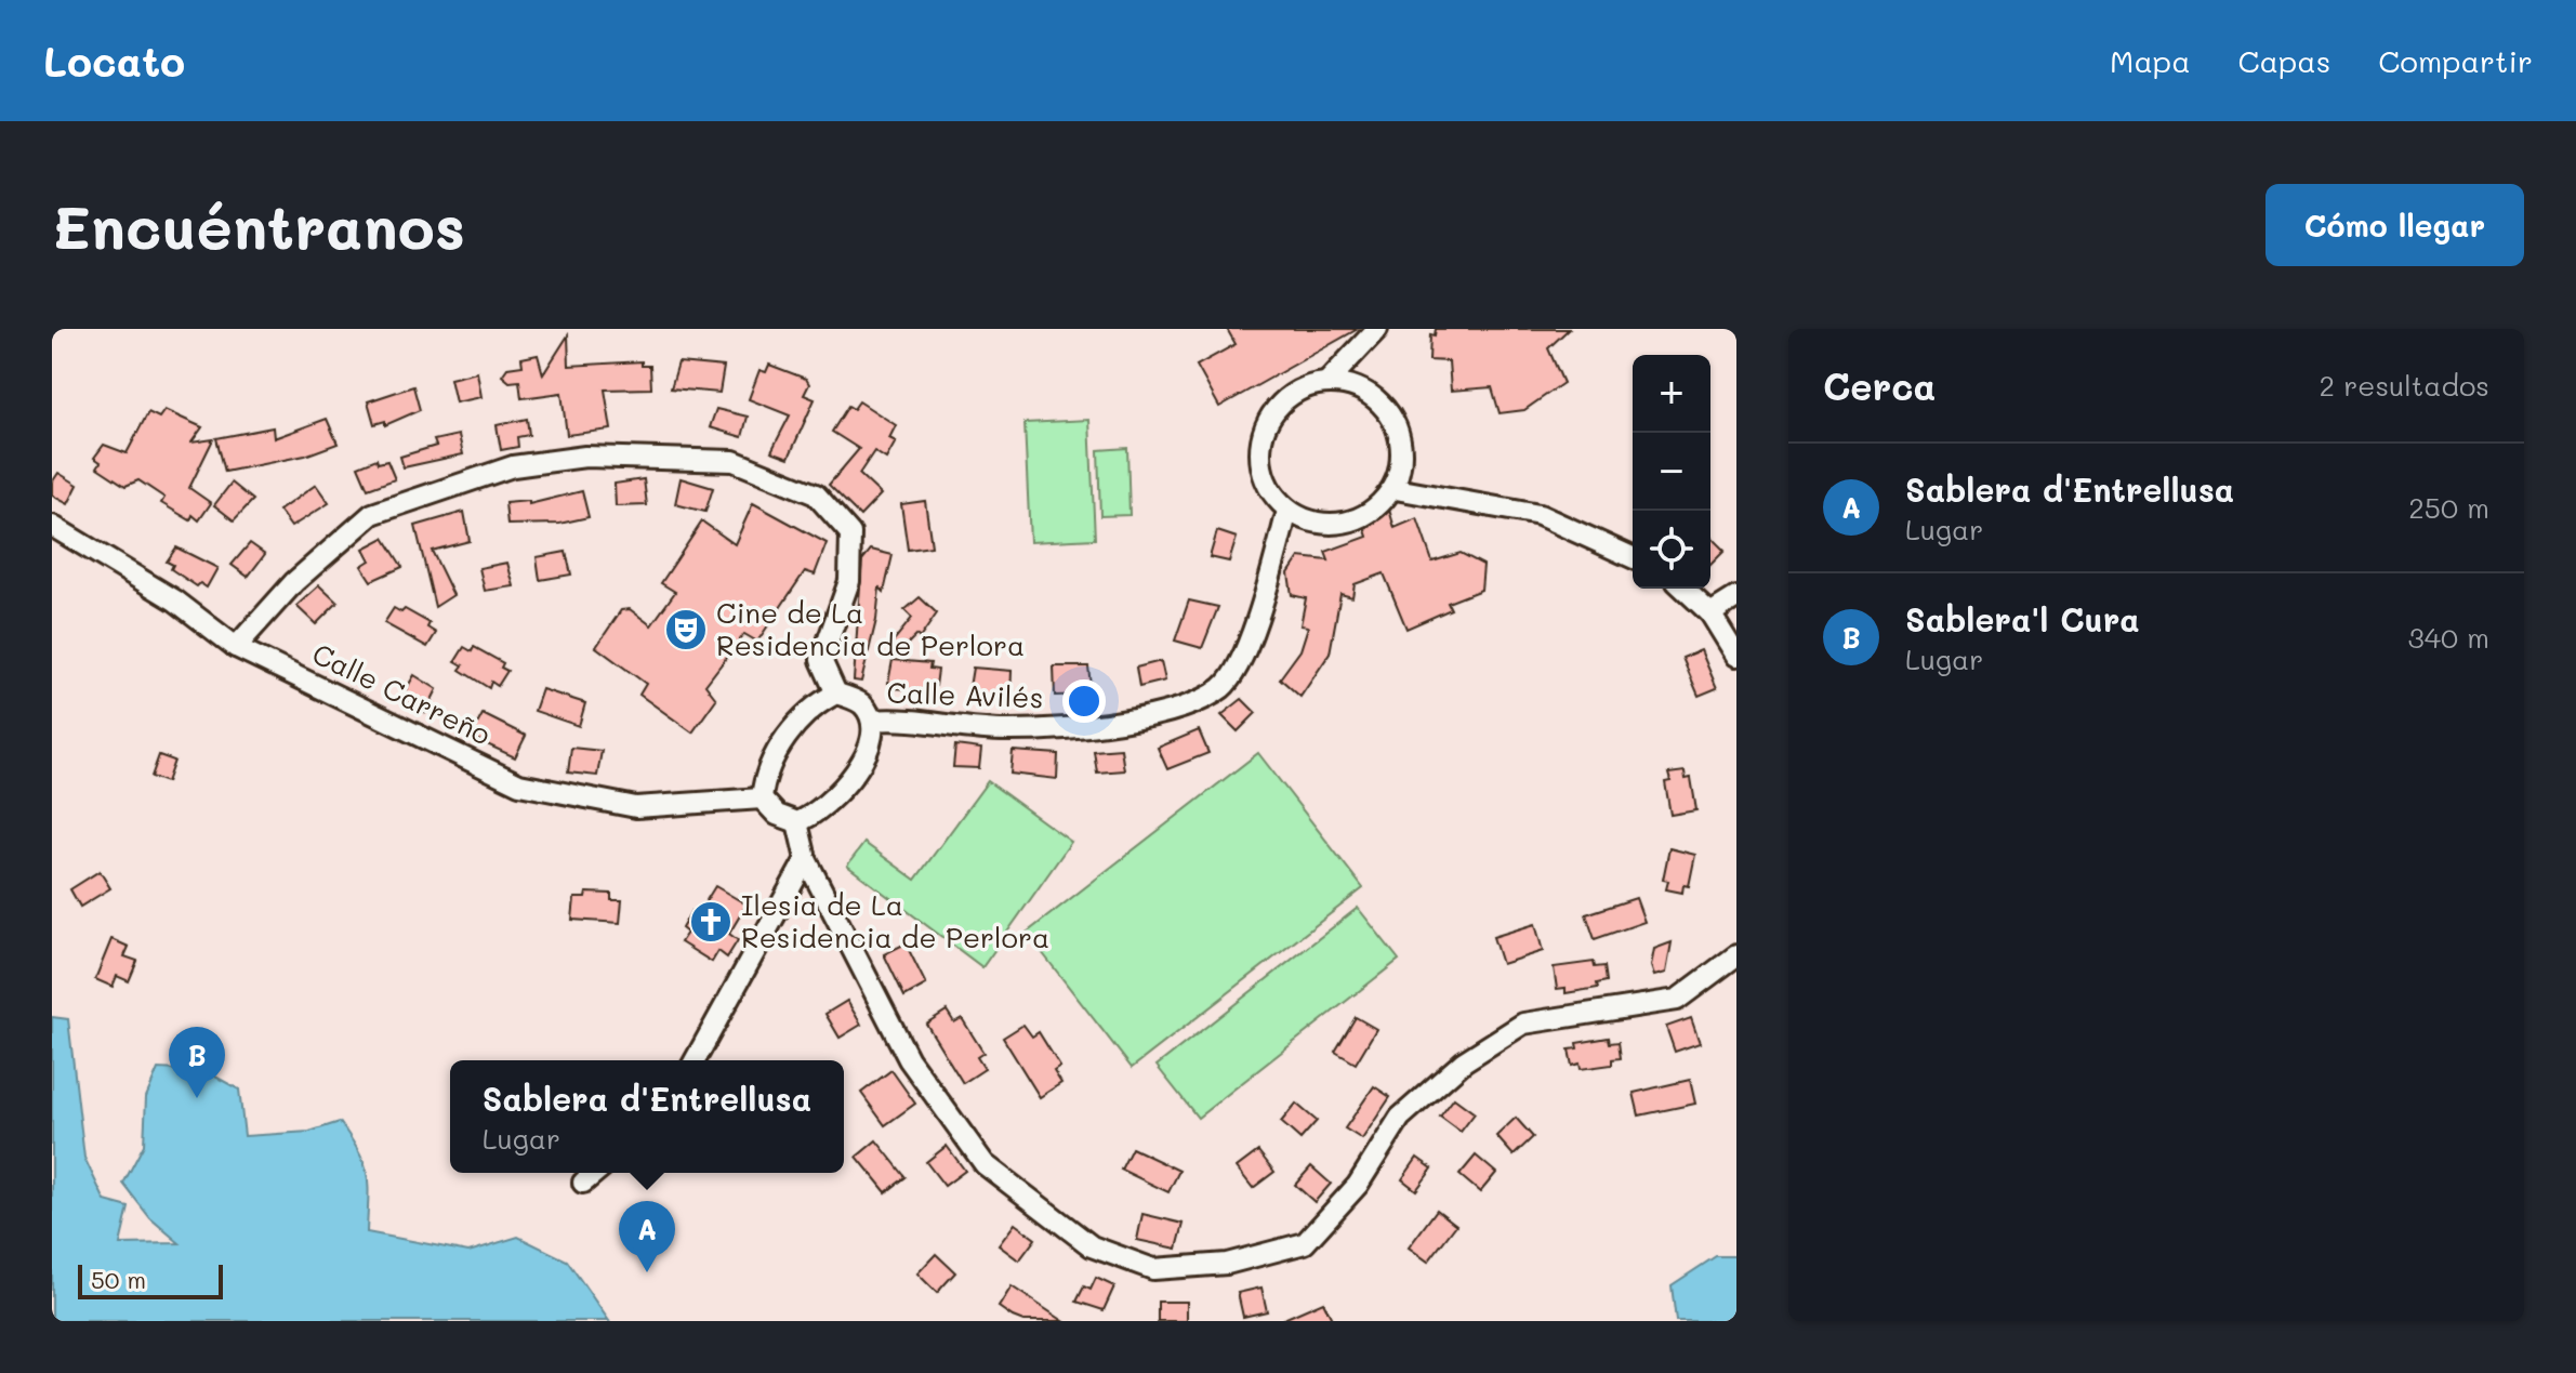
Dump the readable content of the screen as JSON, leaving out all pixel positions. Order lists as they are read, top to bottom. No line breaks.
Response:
{"streets":{"street":["Calle Carreño","Calle Avilés"]},"places":{"theatre":["Cine de La Residencia de Perlora"],"church":["Ilesia de La Residencia de Perlora"]},"scale_bar":"50 m","page":{"header":"Locato","nav":["Mapa","Capas","Compartir"],"buttons":"Cómo llegar","title":"Encuéntranos","heading":["Cerca","2 resultados"],"map_buttons":["+","−"],"list":[{"mark":"A","name":"Sablera d'Entrellusa","note":"Lugar","value":"250 m"},{"mark":"B","name":"Sablera'l Cura","note":"Lugar","value":"340 m"}],"pins":["B","A"],"popup":["Sablera d'Entrellusa","Lugar"],"scale":"50 m"}}
